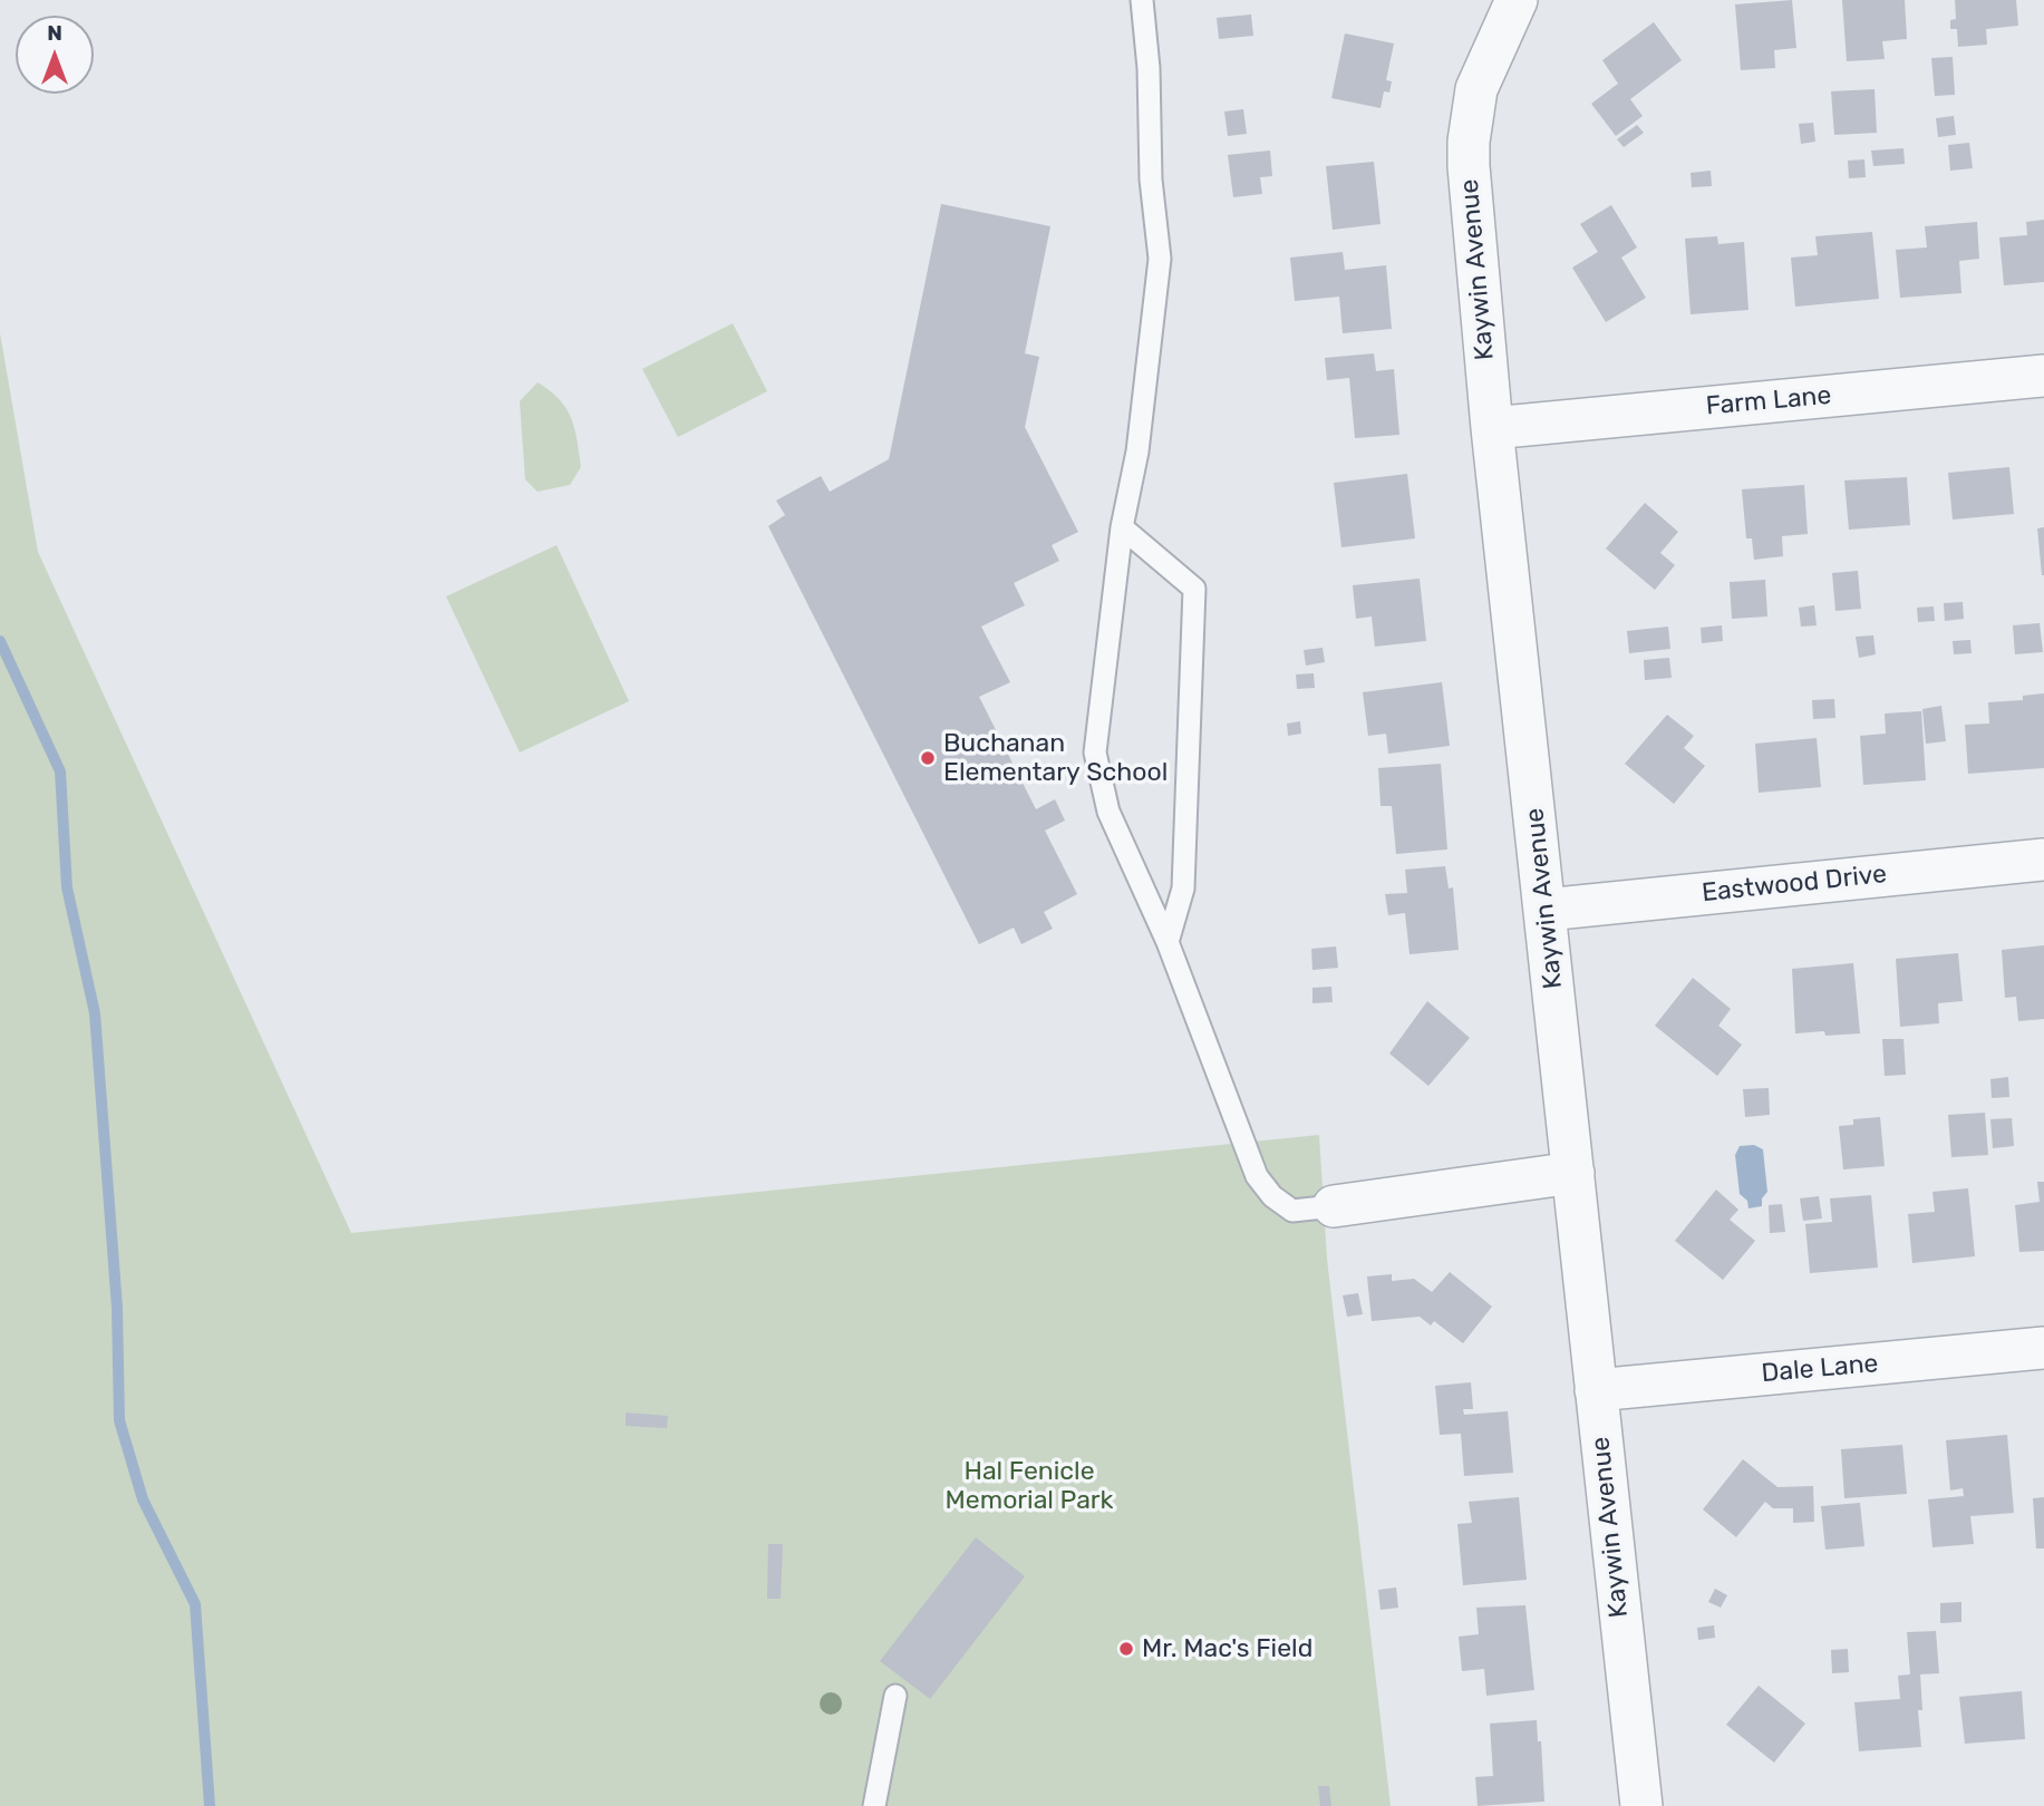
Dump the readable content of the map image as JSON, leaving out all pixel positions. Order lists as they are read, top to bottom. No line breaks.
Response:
{"streets":{"street":["Kaywin Avenue","Farm Lane","Eastwood Drive","Dale Lane"]},"crossings":[["Kaywin Avenue","Farm Lane"],["Kaywin Avenue","Eastwood Drive"],["Kaywin Avenue","Dale Lane"]],"parks":["Hal Fenicle Memorial Park"],"places":["Buchanan Elementary School","Mr. Mac's Field"],"north":"top"}
